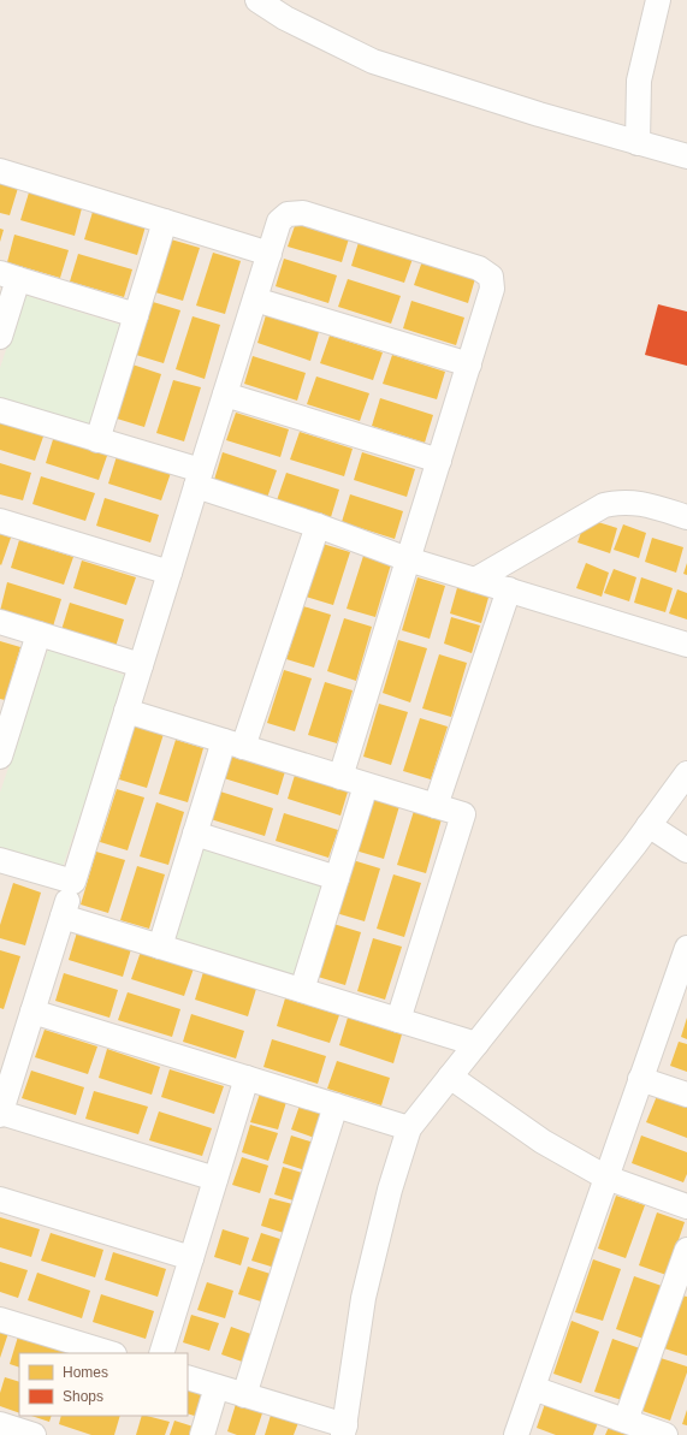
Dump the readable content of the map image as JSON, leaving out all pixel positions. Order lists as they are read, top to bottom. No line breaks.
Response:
{"legend":["Homes","Shops"]}
